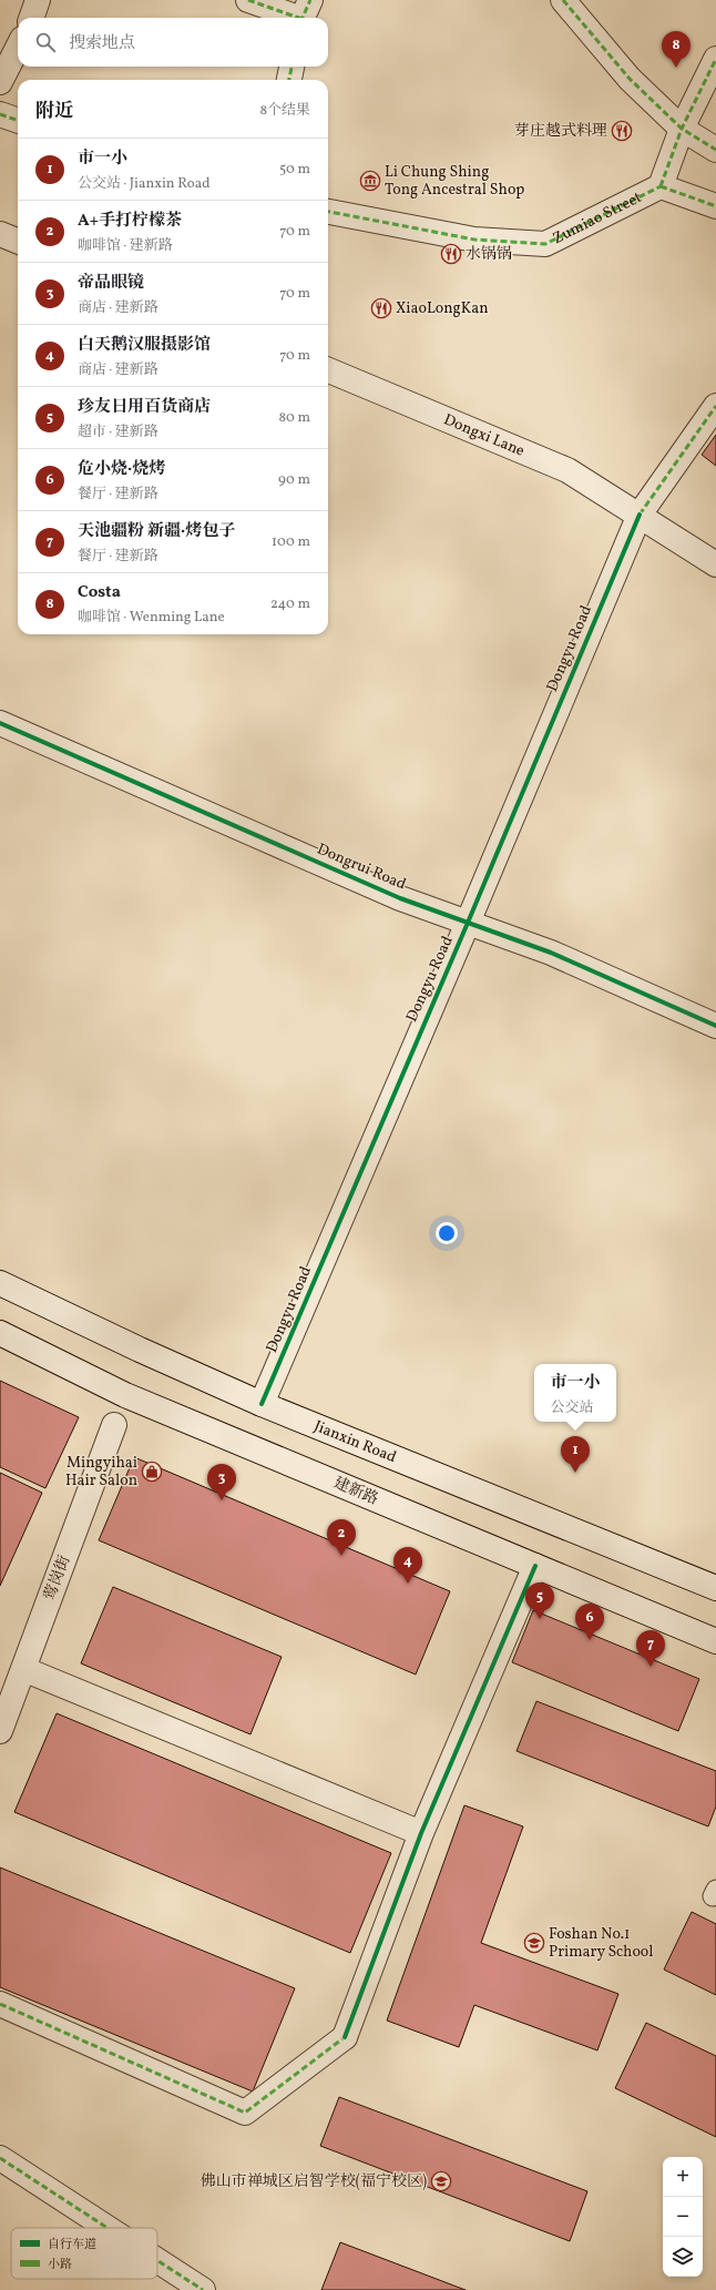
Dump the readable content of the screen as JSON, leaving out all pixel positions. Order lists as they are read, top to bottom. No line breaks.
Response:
{"streets":{"street":["Zumiao Street","Dongxi Lane","Dongyu Road","Dongrui Road","Jianxin Road","建新路","莺岗街"]},"crossings":[["Dongxi Lane","Dongyu Road"],["Dongyu Road","Dongrui Road"],["Dongyu Road","Jianxin Road"]],"places":{"restaurant":["芽庄越式料理","水锅锅","XiaoLongKan"],"museum":["Li Chung Shing Tong Ancestral Shop"],"shop":["Mingyihai Hair Salon"],"school or university":["Foshan No.1 Primary School","佛山市禅城区启智学校(福宁校区)"]},"legend":["自行车道","小路"],"page":{"search":"搜索地点","pins":["8","1","3","2","4","5","6","7"],"heading":["附近","8个结果"],"list":[{"mark":"1","name":"市一小","note":"公交站 · Jianxin Road","value":"50 m"},{"mark":"2","name":"A+手打柠檬茶","note":"咖啡馆 · 建新路","value":"70 m"},{"mark":"3","name":"帝品眼镜","note":"商店 · 建新路","value":"70 m"},{"mark":"4","name":"白天鹅汉服摄影馆","note":"商店 · 建新路","value":"70 m"},{"mark":"5","name":"珍友日用百货商店","note":"超市 · 建新路","value":"80 m"},{"mark":"6","name":"危小烧·烧烤","note":"餐厅 · 建新路","value":"90 m"},{"mark":"7","name":"天池疆粉 新疆·烤包子","note":"餐厅 · 建新路","value":"100 m"},{"mark":"8","name":"Costa","note":"咖啡馆 · Wenming Lane","value":"240 m"}],"popup":["市一小","公交站"],"map_buttons":["+","−"]}}
